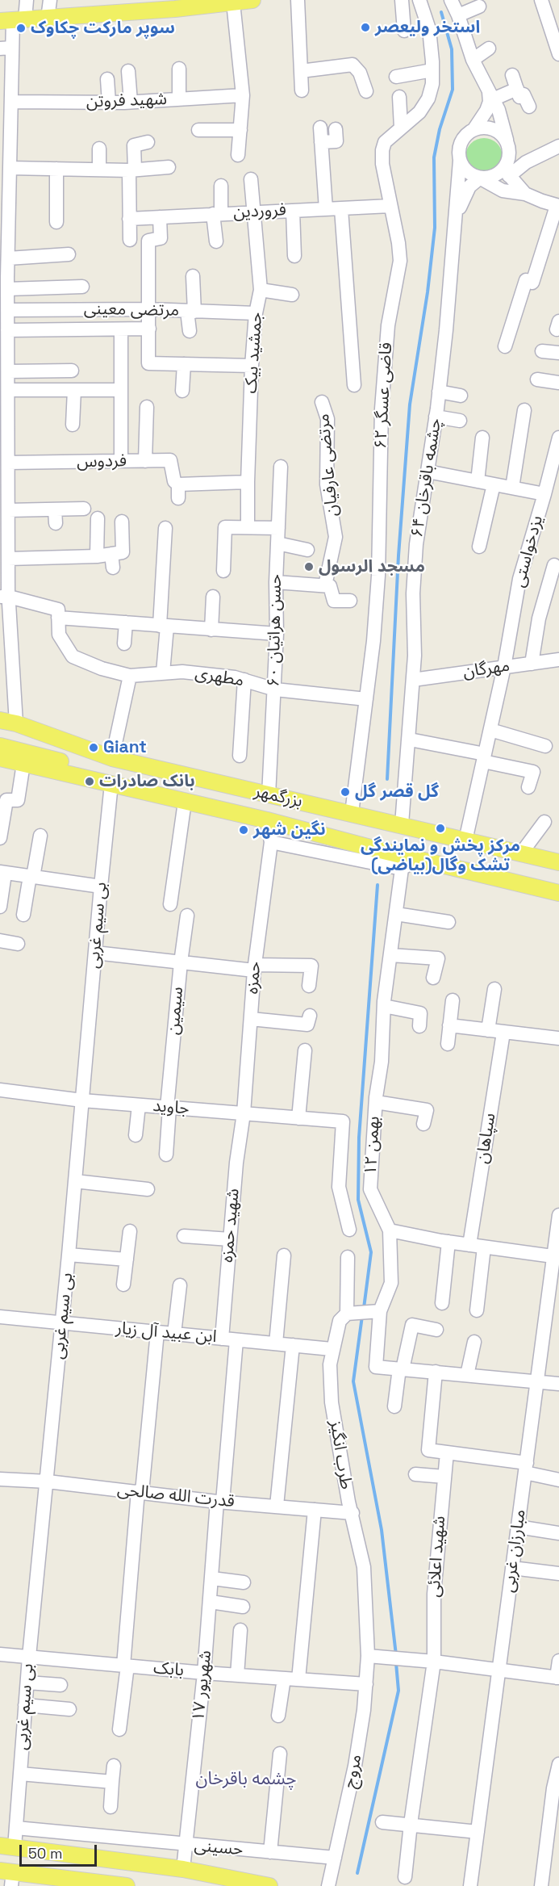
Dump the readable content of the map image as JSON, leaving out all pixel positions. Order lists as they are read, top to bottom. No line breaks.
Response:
{"streets":{"main road":["بزرگمهر"],"street":["شهید فروتن","فروردین","مرتضی معینی","جمشید بیک","قاضی عسگر ۶۲","فردوس","مرتضی عارفیان","چشمه باقرخان ۶۴","یزدخواستی","حسن هراتیان ۶۰","مهرگان","مطهری","بی سیم غربی","حمزه","سیمین","جاوید","سپاهان","۱۲ بهمن","شهید حمزه","ابن عبید آل زیار","طرب انگیز","قدرت الله صالحی","مبارزان غربی","شهید اعلائی","بابک","۱۷ شهریور","مروج","حسینی"]},"crossings":[["فروردین","جمشید بیک"],["فروردین","قاضی عسگر ۶۲"],["مرتضی معینی","جمشید بیک"],["قاضی عسگر ۶۲","مطهری"],["قاضی عسگر ۶۲","بزرگمهر"],["چشمه باقرخان ۶۴","مهرگان"],["چشمه باقرخان ۶۴","بزرگمهر"],["یزدخواستی","مهرگان"],["یزدخواستی","بزرگمهر"],["حسن هراتیان ۶۰","مطهری"],["حسن هراتیان ۶۰","بزرگمهر"],["بزرگمهر","بی سیم غربی"],["بزرگمهر","حمزه"],["بی سیم غربی","جاوید"],["بی سیم غربی","ابن عبید آل زیار"],["بی سیم غربی","قدرت الله صالحی"],["بی سیم غربی","بابک"],["بی سیم غربی","حسینی"],["حمزه","جاوید"],["حمزه","شهید حمزه"],["سیمین","جاوید"],["جاوید","شهید حمزه"],["شهید حمزه","ابن عبید آل زیار"],["ابن عبید آل زیار","طرب انگیز"],["ابن عبید آل زیار","۱۷ شهریور"],["طرب انگیز","قدرت الله صالحی"],["طرب انگیز","مروج"],["قدرت الله صالحی","۱۷ شهریور"],["بابک","۱۷ شهریور"],["بابک","مروج"],["۱۷ شهریور","حسینی"],["مروج","حسینی"]],"districts":["چشمه باقرخان"],"places":["استخر ولیعصر","سوپر مارکت چکاوک","مسجد الرسول","Giant","بانک صادرات","گل قصر گل","مرکز پخش و نمایندگی تشک وگال(بیاضی)","نگین شهر"],"scale_bar":"50 m"}
